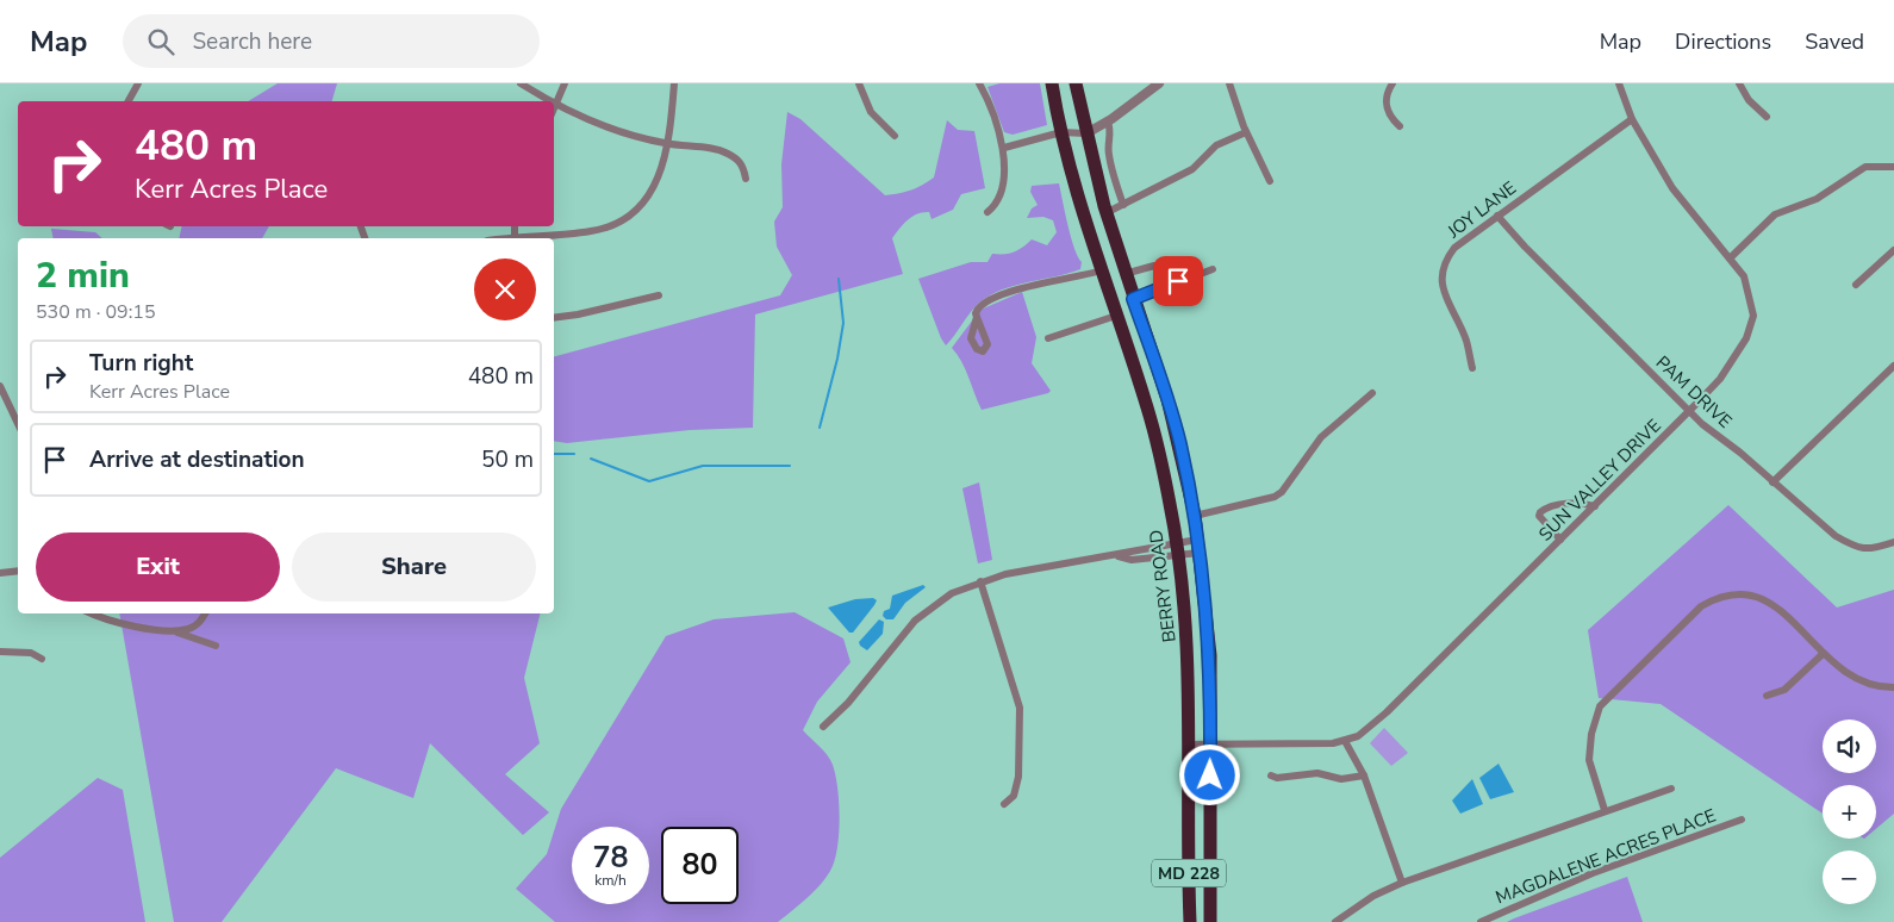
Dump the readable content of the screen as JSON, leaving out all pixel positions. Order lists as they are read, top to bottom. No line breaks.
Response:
{"streets":{"highway":["BERRY ROAD","MD 228"],"street":["JOY LANE","PAM DRIVE","SUN VALLEY DRIVE","MAGDALENE ACRES PLACE"]},"crossings":[["JOY LANE","PAM DRIVE"],["JOY LANE","SUN VALLEY DRIVE"],["PAM DRIVE","SUN VALLEY DRIVE"],["SUN VALLEY DRIVE","BERRY ROAD"],["SUN VALLEY DRIVE","MD 228"]],"page":{"header":"Map","search":"Search here","nav":["Map","Directions","Saved"],"turn":["480 m","Kerr Acres Place"],"heading":["2 min","530 m · 09:15"],"list":[{"name":"Turn right","note":"Kerr Acres Place","value":"480 m"},{"name":"Arrive at destination","value":"50 m"}],"buttons":["Exit","Share"],"map_buttons":["+","−"],"speed":"78 km/h","limit":"80"}}
